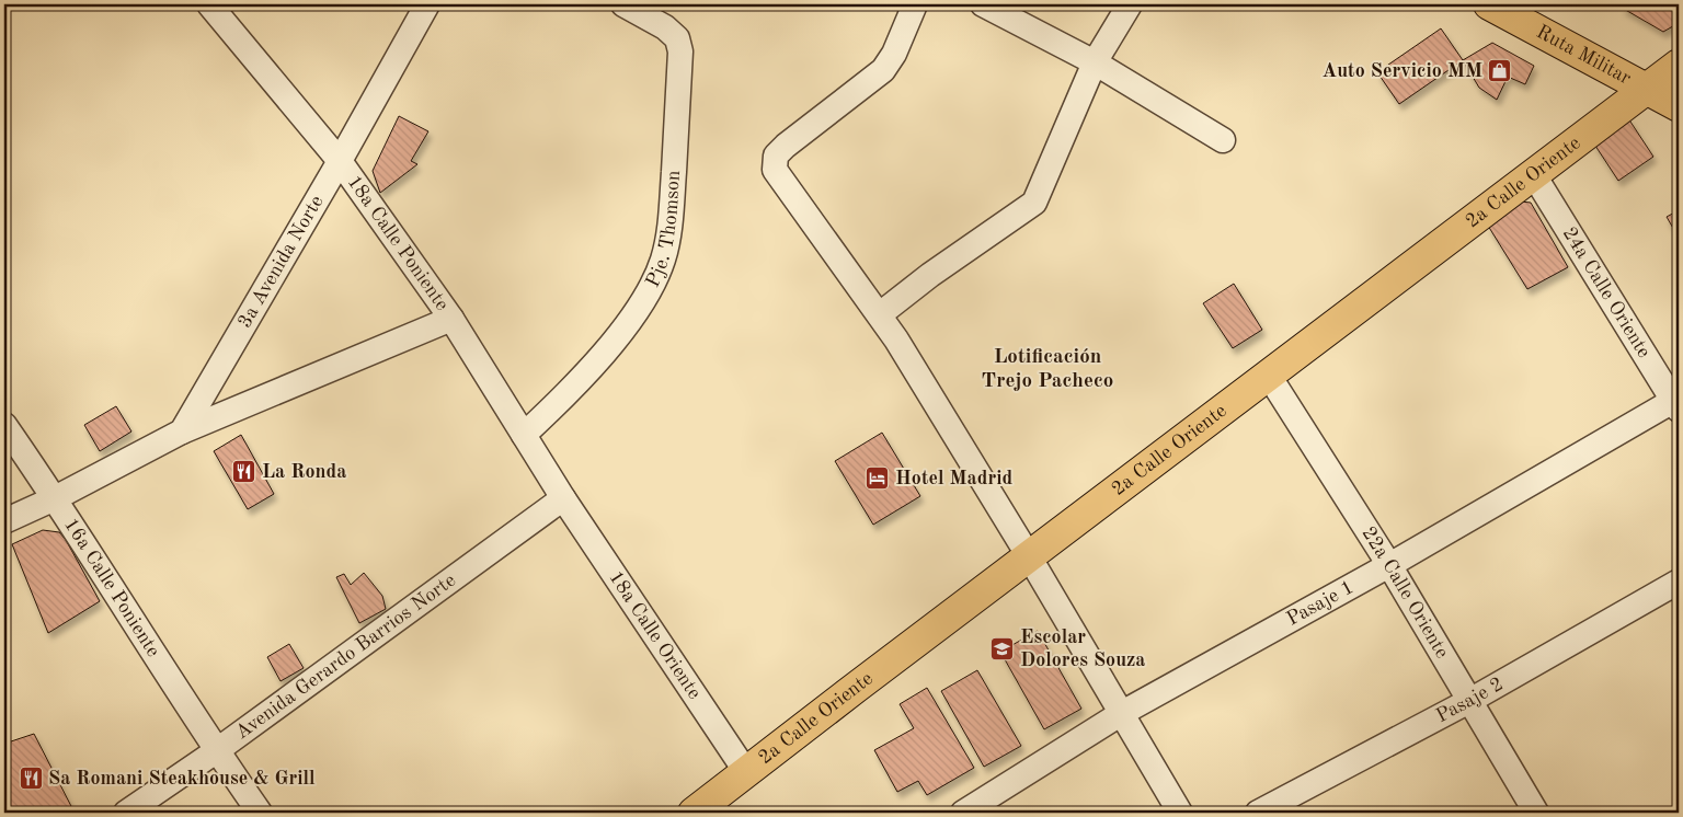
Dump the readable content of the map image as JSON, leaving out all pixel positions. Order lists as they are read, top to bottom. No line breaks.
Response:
{"streets":{"main road":["Ruta Militar","2a Calle Oriente"],"street":["Pje. Thomson","18a Calle Poniente","3a Avenida Norte","24a Calle Oriente","16a Calle Poniente","22a Calle Oriente","Pasaje 1","18a Calle Oriente","Avenida Gerardo Barrios Norte","Pasaje 2"]},"crossings":[["Ruta Militar","2a Calle Oriente"],["2a Calle Oriente","24a Calle Oriente"],["2a Calle Oriente","22a Calle Oriente"],["2a Calle Oriente","18a Calle Oriente"],["Pje. Thomson","18a Calle Poniente"],["18a Calle Poniente","3a Avenida Norte"],["18a Calle Poniente","18a Calle Oriente"],["18a Calle Poniente","Avenida Gerardo Barrios Norte"],["24a Calle Oriente","Pasaje 1"],["16a Calle Poniente","Avenida Gerardo Barrios Norte"],["22a Calle Oriente","Pasaje 1"],["22a Calle Oriente","Pasaje 2"],["18a Calle Oriente","Avenida Gerardo Barrios Norte"]],"districts":["Lotificación Trejo Pacheco"],"places":{"shop":["Auto Servicio MM"],"restaurant":["La Ronda","Sa Romani Steakhouse & Grill"],"hotel":["Hotel Madrid"],"school or university":["Escolar Dolores Souza"]}}
